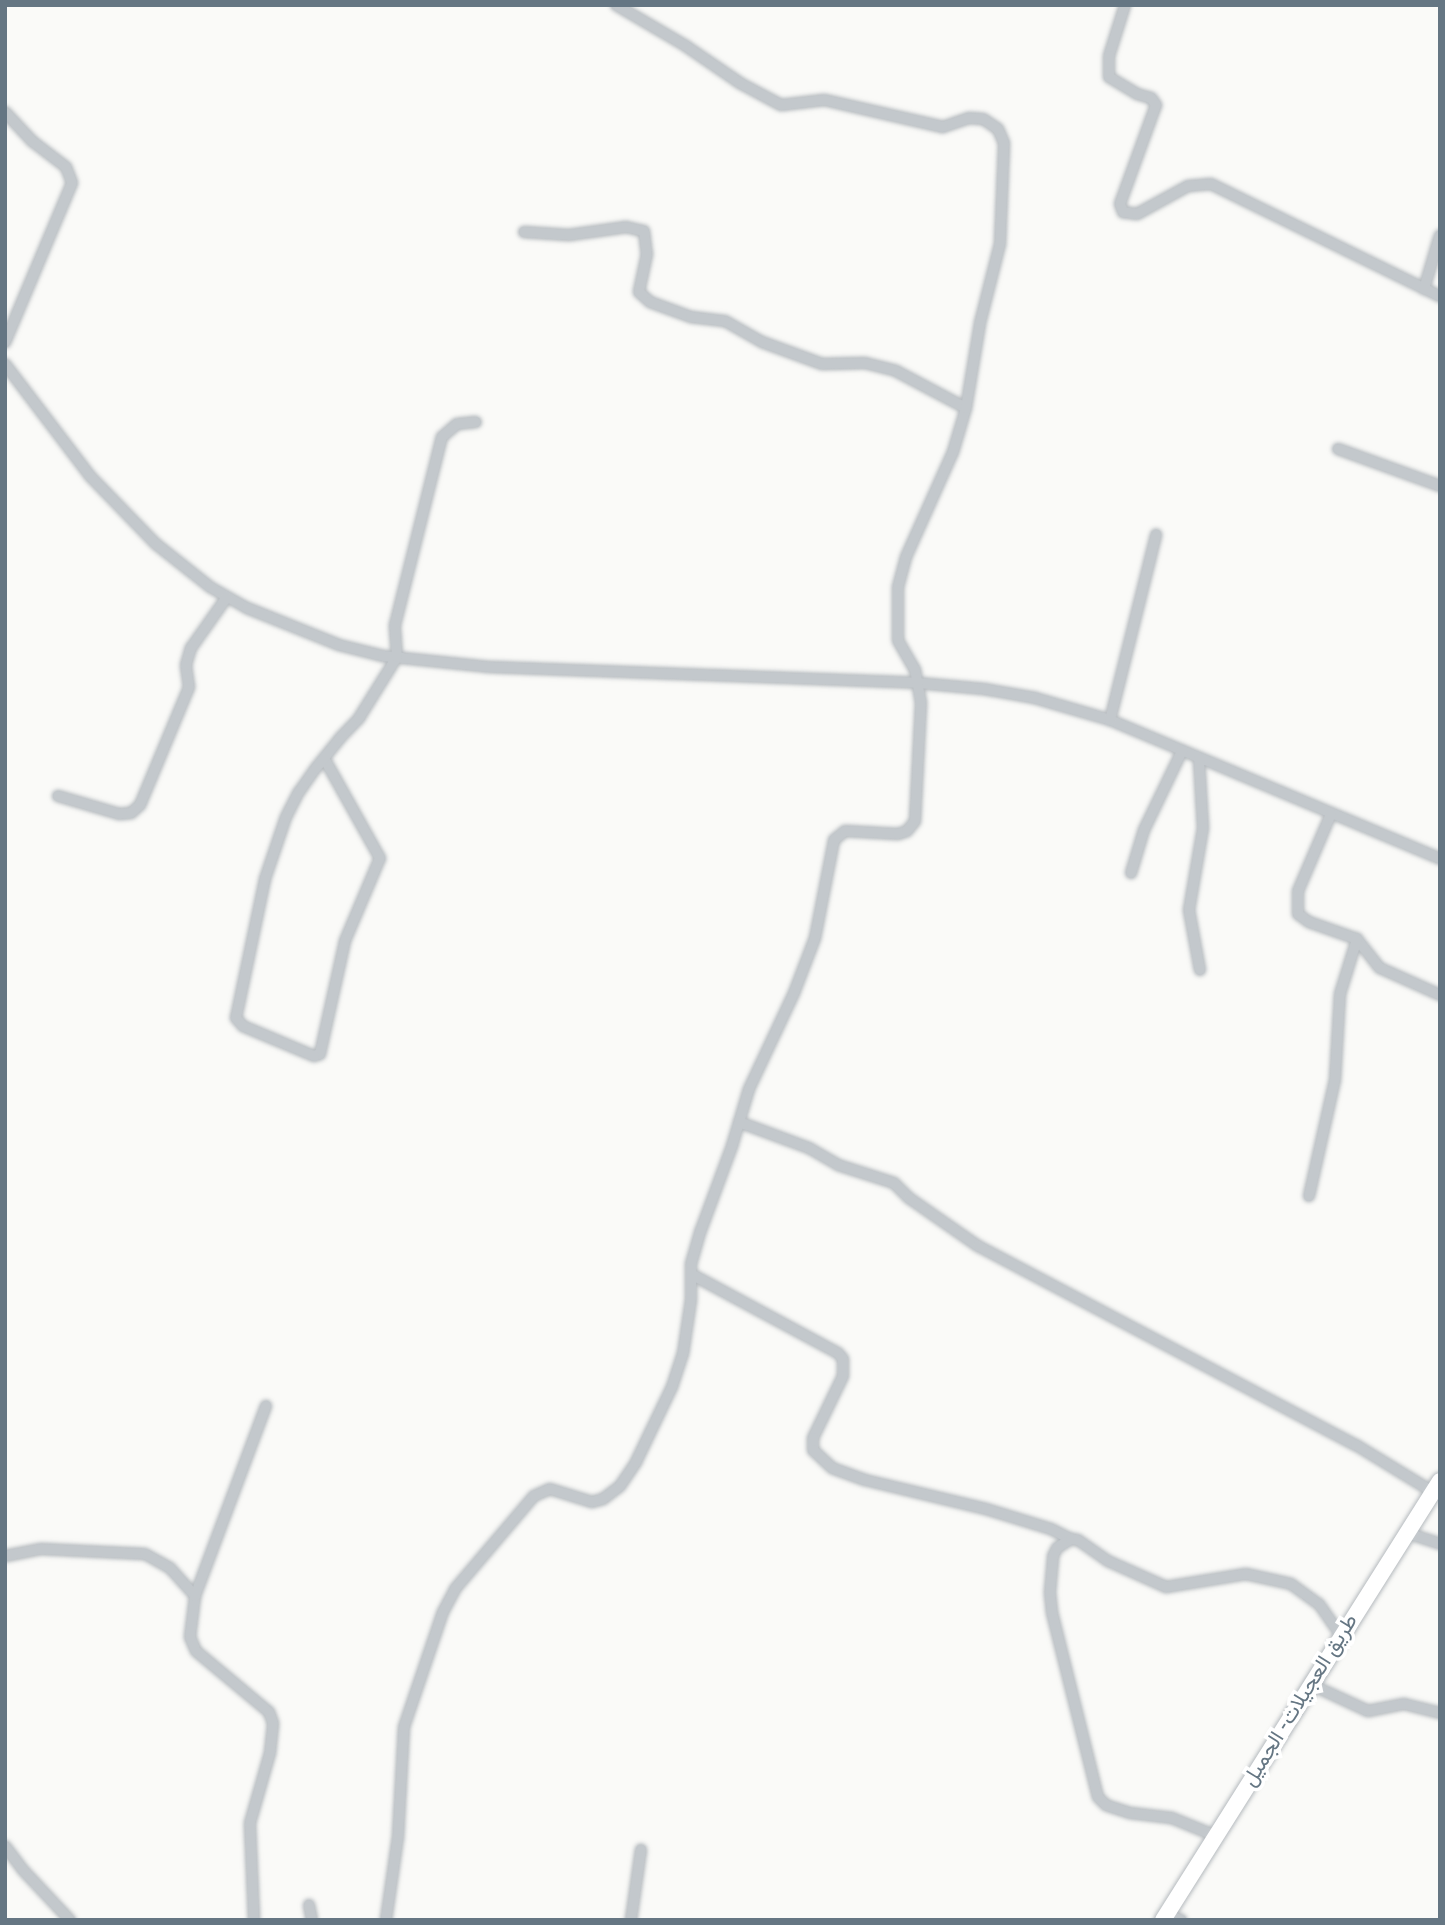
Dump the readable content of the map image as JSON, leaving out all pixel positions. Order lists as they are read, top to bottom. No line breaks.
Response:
{"streets":{"main road":["طريق العجيلات- الجميل"]}}
